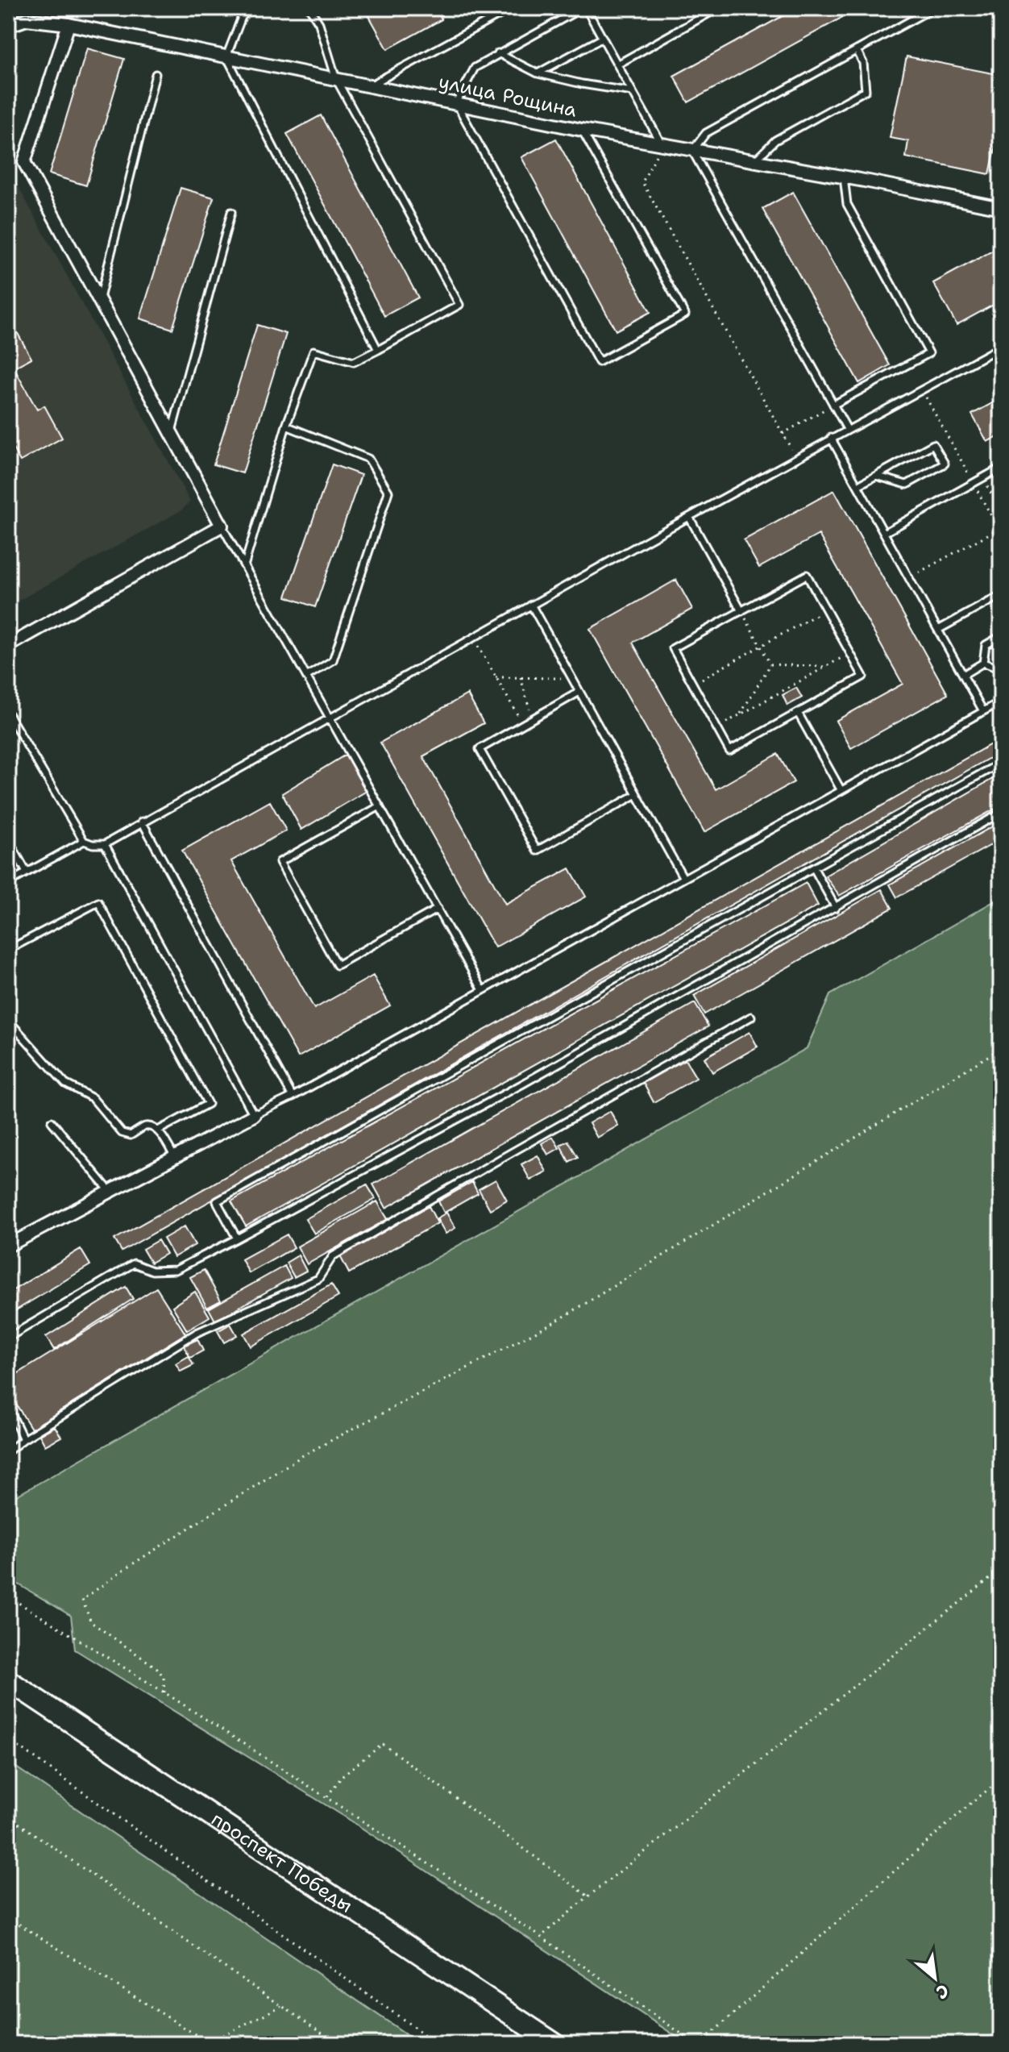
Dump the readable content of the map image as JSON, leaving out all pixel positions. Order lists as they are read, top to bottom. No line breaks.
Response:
{"streets":{"main road":["проспект Победы"],"street":["улица Рощина"]},"north":"bottom right"}
